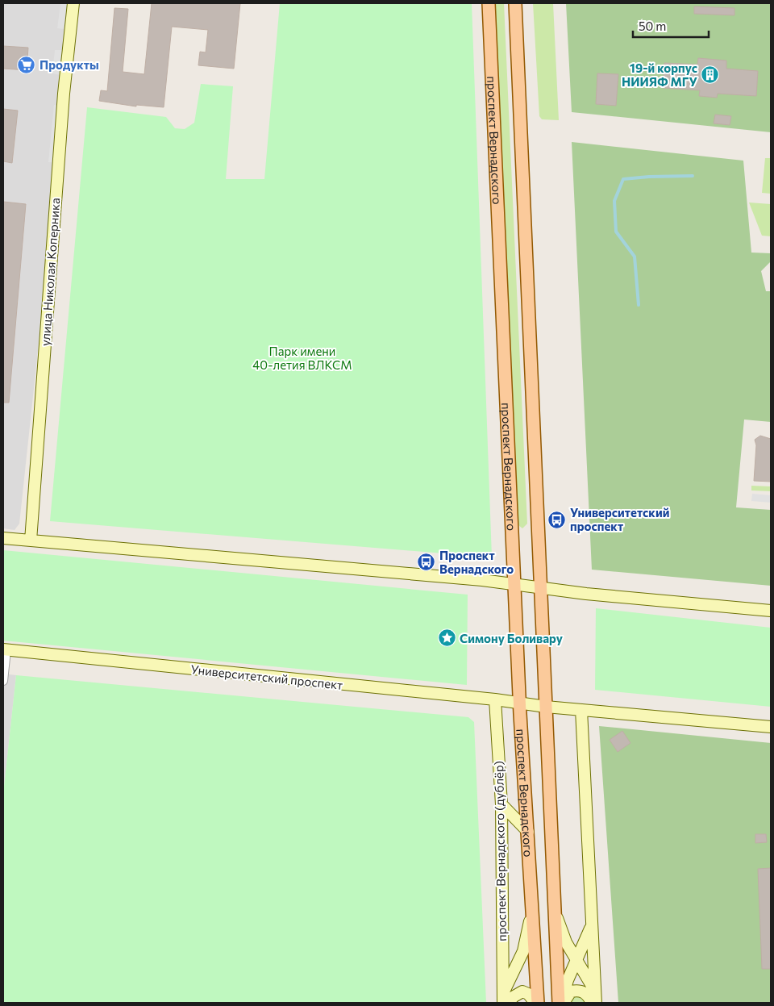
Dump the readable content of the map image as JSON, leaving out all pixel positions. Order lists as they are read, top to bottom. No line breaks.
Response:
{"streets":{"main road":["проспект Вернадского","улица Николая Коперника","Университетский проспект","проспект Вернадского (дублёр)"]},"crossings":[["проспект Вернадского","Университетский проспект"],["Университетский проспект","проспект Вернадского (дублёр)"]],"parks":["Парк имени 40-летия ВЛКСМ"],"places":{"supermarket":["Продукты"],"building":["19-й корпус НИИЯФ МГУ"],"bus stop":["Университетский проспект","Проспект Вернадского"],"place":["Симону Боливару"]},"scale_bar":"50 m"}
